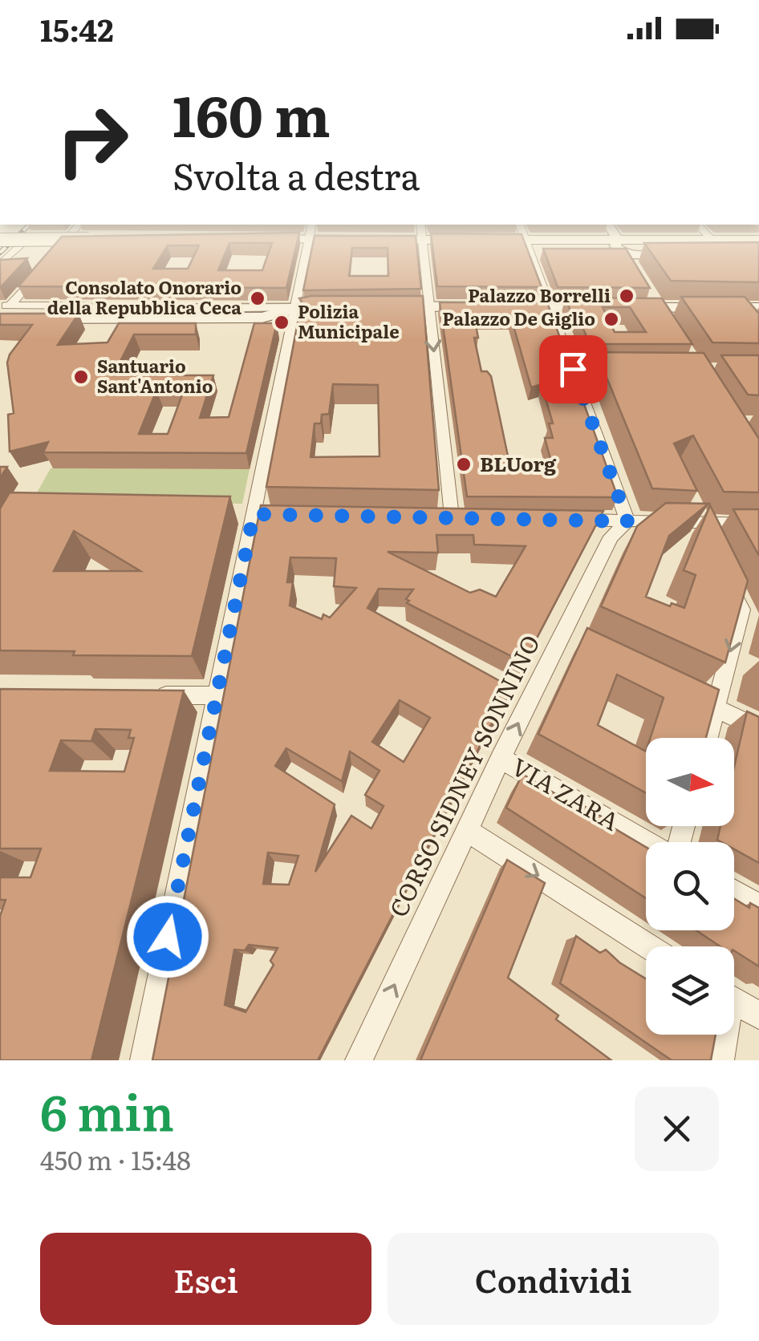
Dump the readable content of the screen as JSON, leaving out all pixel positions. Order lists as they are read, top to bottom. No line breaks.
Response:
{"streets":{"street":["CORSO SIDNEY SONNINO","VIA ZARA"]},"crossings":[["CORSO SIDNEY SONNINO","VIA ZARA"]],"one_way":["CORSO SIDNEY SONNINO"],"places":["Palazzo Borrelli","Consolato Onorario della Repubblica Ceca","Palazzo De Giglio","Polizia Municipale","Santuario Sant'Antonio","BLUorg"],"north":"right","page":{"status":"15:42","turn":["160 m","Svolta a destra"],"heading":["6 min","450 m · 15:48"],"buttons":["Esci","Condividi"]}}
